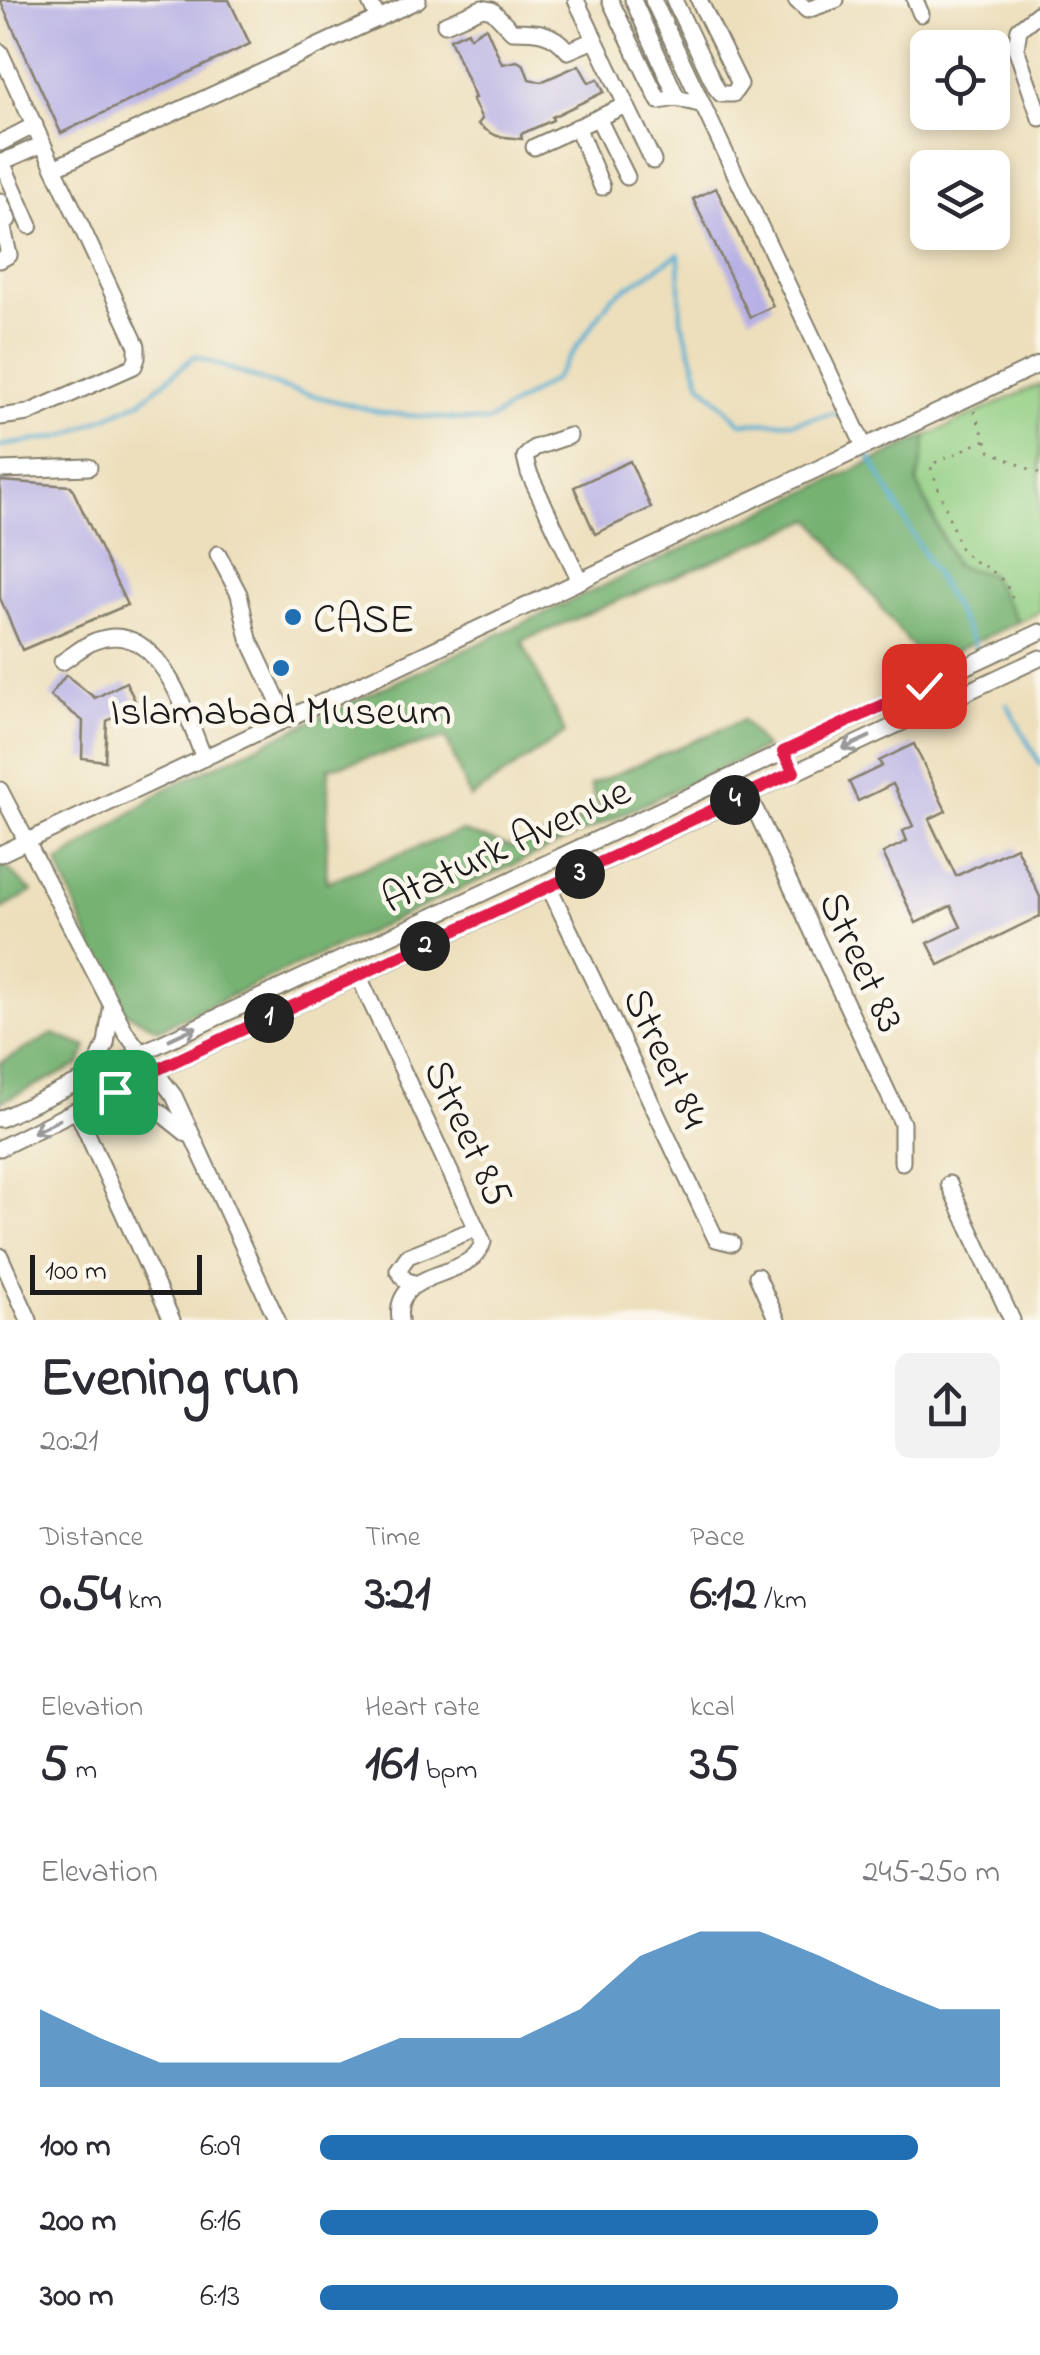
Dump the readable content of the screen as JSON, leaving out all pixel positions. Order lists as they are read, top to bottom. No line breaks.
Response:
{"streets":{"street":["Ataturk Avenue","Street 83","Street 84","Street 85"]},"crossings":[["Ataturk Avenue","Street 83"],["Ataturk Avenue","Street 84"],["Ataturk Avenue","Street 85"]],"places":["CASE","Islamabad Museum"],"scale_bar":"100 m","page":{"pins":["4","3","2","1"],"scale":"100 m","heading":["Evening run","20:21"],"stats":[["Distance","0.54 km"],["Time","3:21"],["Pace","6:12 /km"],["Elevation","5 m"],["Heart rate","161 bpm"],["kcal","35"]],"chart":["Elevation","245–250 m"],"list":[{"name":"100 m","note":"6:09"},{"name":"200 m","note":"6:16"},{"name":"300 m","note":"6:13"}]}}
